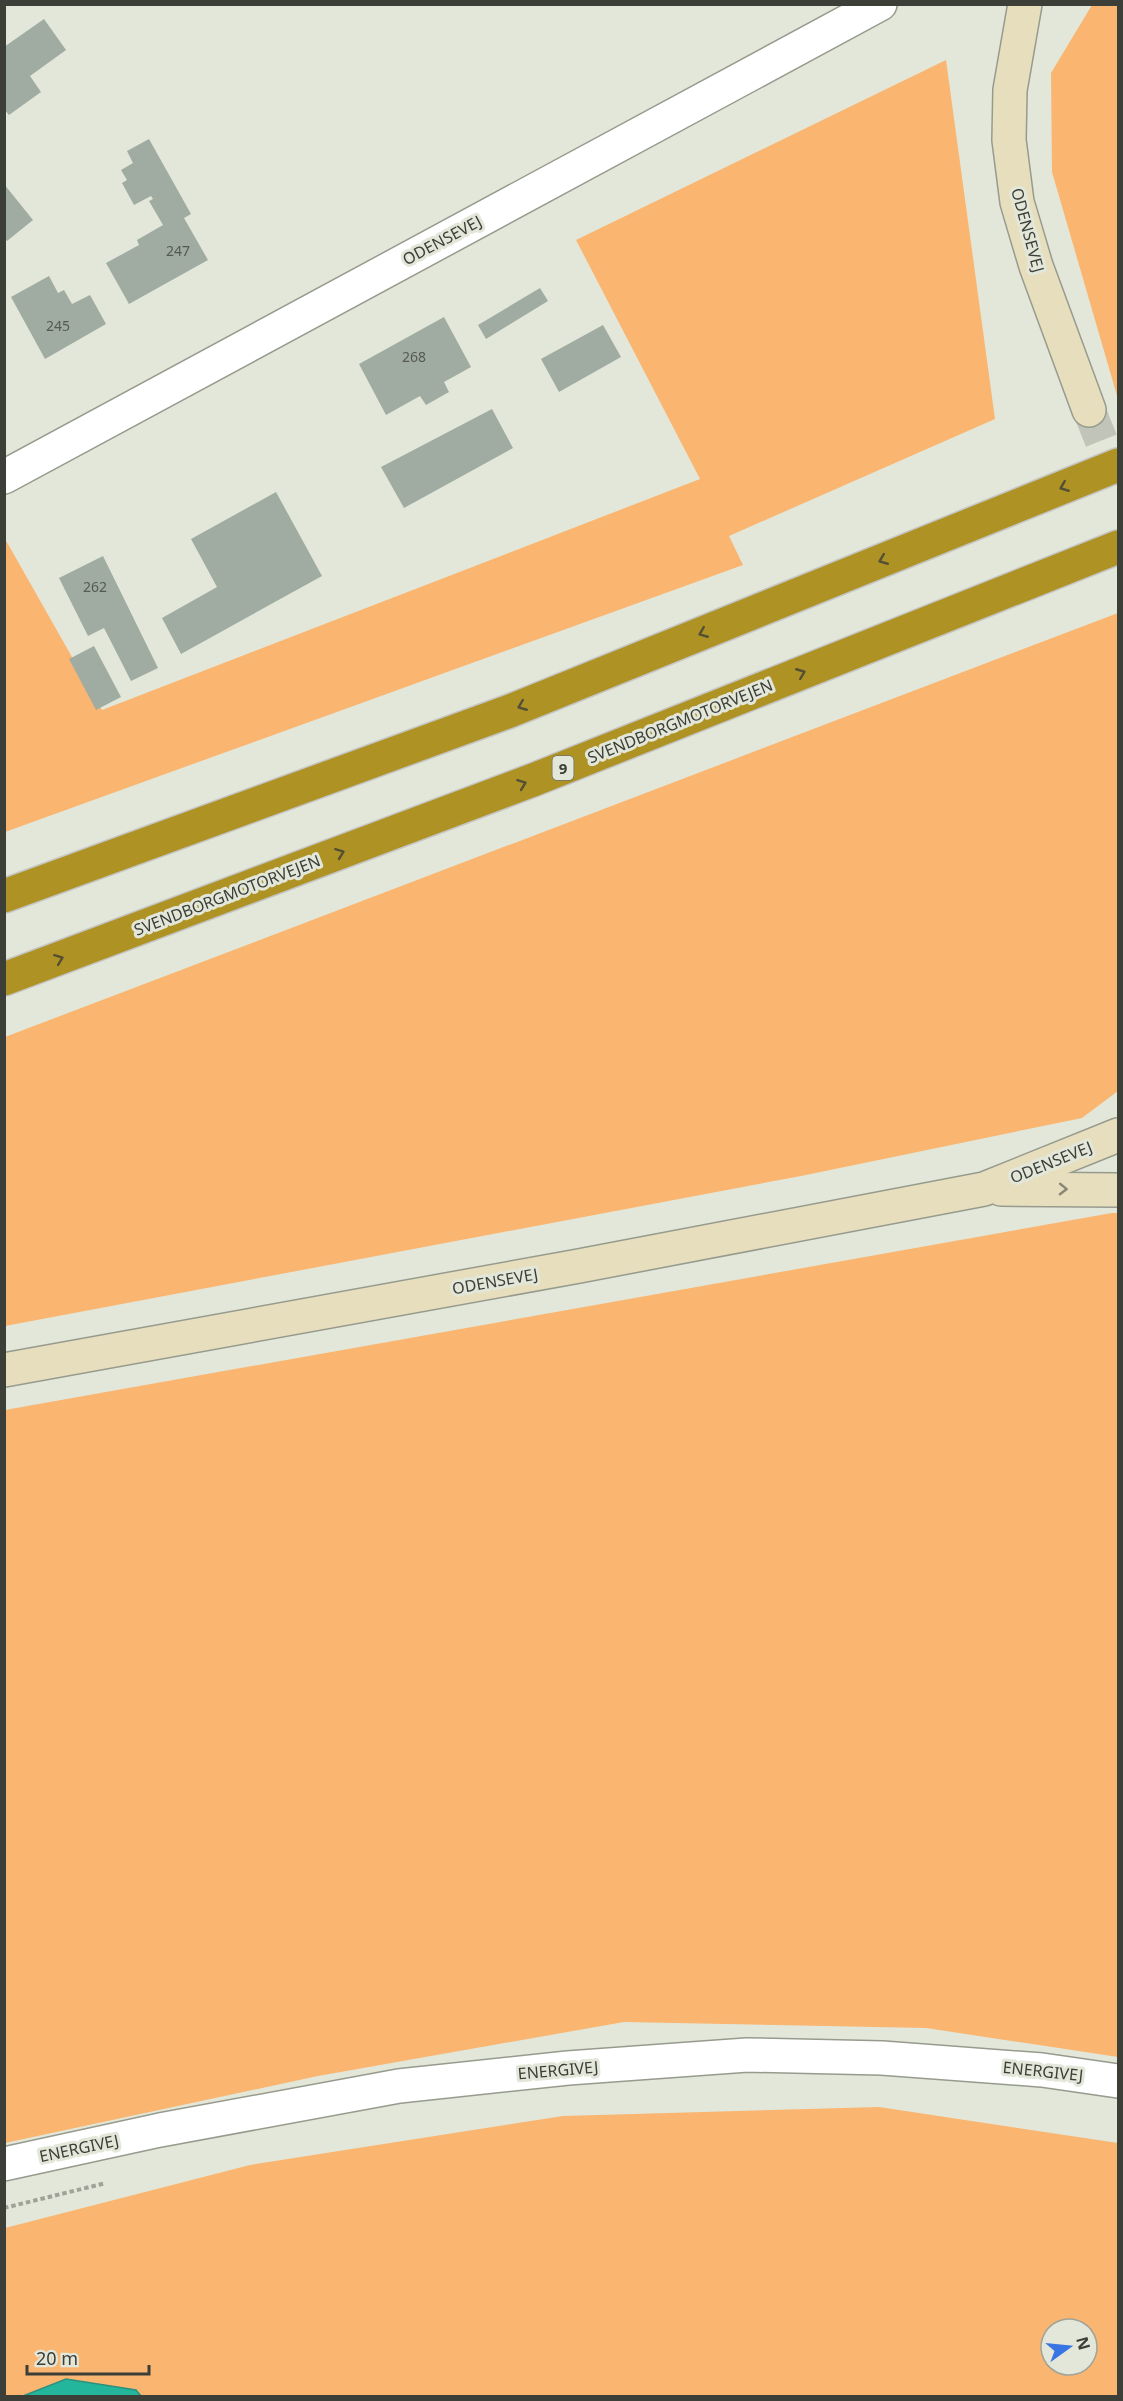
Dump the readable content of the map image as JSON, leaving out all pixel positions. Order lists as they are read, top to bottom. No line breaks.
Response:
{"streets":{"highway":["SVENDBORGMOTORVEJEN","9"],"main road":["ODENSEVEJ"],"street":["ENERGIVEJ"]},"house_numbers":["247","245","268","262"],"scale_bar":"20 m","north":"right"}
